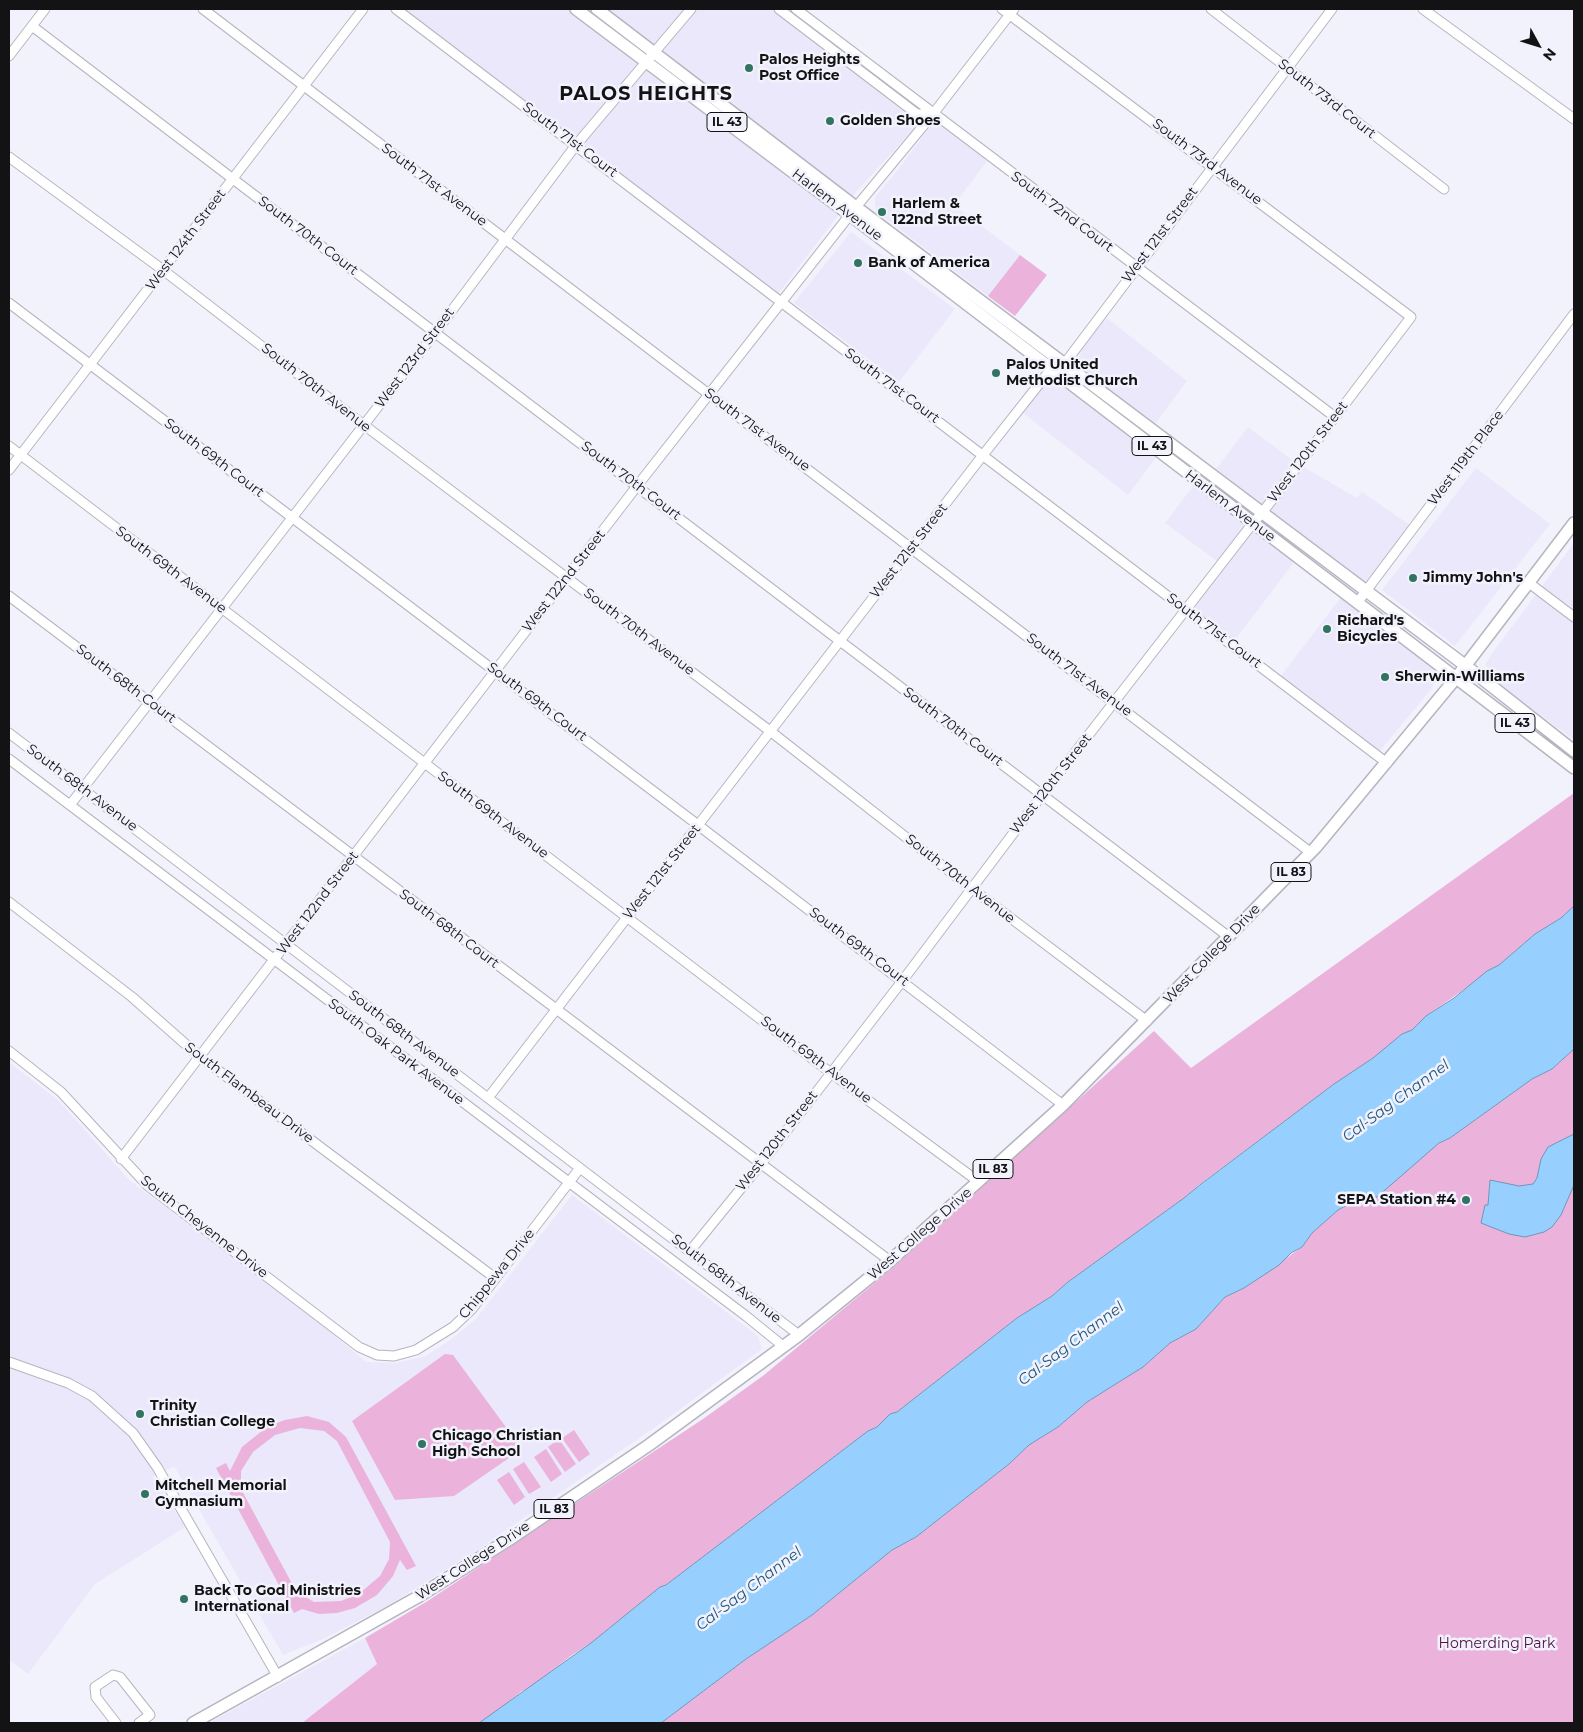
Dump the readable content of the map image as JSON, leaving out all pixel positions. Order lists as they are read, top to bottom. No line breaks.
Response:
{"streets":{"main road":["IL 43","Harlem Avenue","IL 83","West College Drive"],"street":["South 73rd Court","South 71st Court","South 73rd Avenue","South 71st Avenue","South 72nd Court","West 121st Street","South 70th Court","West 124th Street","West 123rd Street","South 70th Avenue","West 120th Street","South 69th Court","West 119th Place","South 69th Avenue","West 122nd Street","South 68th Court","South 68th Avenue","South Oak Park Avenue","South Flambeau Drive","South Cheyenne Drive","Chippewa Drive"]},"crossings":[["South 73rd Court","West 121st Street"],["South 71st Court","West 121st Street"],["South 71st Court","West 123rd Street"],["South 71st Court","West 120th Street"],["South 71st Court","West 122nd Street"],["South 71st Court","West College Drive"],["South 73rd Avenue","West 121st Street"],["South 73rd Avenue","West 120th Street"],["South 73rd Avenue","West 122nd Street"],["South 71st Avenue","West 121st Street"],["South 71st Avenue","West 124th Street"],["South 71st Avenue","West 123rd Street"],["South 71st Avenue","West 120th Street"],["South 71st Avenue","West 122nd Street"],["South 71st Avenue","West College Drive"],["Harlem Avenue","West 121st Street"],["Harlem Avenue","West 123rd Street"],["Harlem Avenue","West 120th Street"],["Harlem Avenue","West 119th Place"],["Harlem Avenue","West 122nd Street"],["Harlem Avenue","West College Drive"],["South 72nd Court","West 121st Street"],["South 72nd Court","West 120th Street"],["South 72nd Court","West 122nd Street"],["West 121st Street","South 70th Court"],["West 121st Street","South 70th Avenue"],["West 121st Street","South 69th Court"],["West 121st Street","South 69th Avenue"],["West 121st Street","South 68th Court"],["West 121st Street","South 68th Avenue"],["South 70th Court","West 124th Street"],["South 70th Court","West 123rd Street"],["South 70th Court","West 120th Street"],["South 70th Court","West 122nd Street"],["South 70th Court","West College Drive"],["West 124th Street","South 70th Avenue"],["West 124th Street","South 69th Court"],["West 124th Street","South 69th Avenue"],["West 123rd Street","South 70th Avenue"],["West 123rd Street","South 69th Court"],["West 123rd Street","South 69th Avenue"],["West 123rd Street","South 68th Court"],["West 123rd Street","South 68th Avenue"],["West 123rd Street","South Oak Park Avenue"],["South 70th Avenue","West 120th Street"],["South 70th Avenue","West 122nd Street"],["South 70th Avenue","West College Drive"],["West 120th Street","South 69th Court"],["West 120th Street","South 69th Avenue"],["West 120th Street","South 68th Court"],["West 120th Street","South 68th Avenue"],["South 69th Court","West 122nd Street"],["South 69th Court","West College Drive"],["South 69th Avenue","West 122nd Street"],["South 69th Avenue","West College Drive"],["West 122nd Street","South 68th Court"],["West 122nd Street","South 68th Avenue"],["West 122nd Street","South Oak Park Avenue"],["West 122nd Street","South Flambeau Drive"],["West 122nd Street","South Cheyenne Drive"],["South 68th Court","West College Drive"],["South 68th Avenue","West College Drive"],["South 68th Avenue","Chippewa Drive"],["West College Drive","South Oak Park Avenue"],["South Oak Park Avenue","Chippewa Drive"],["South Flambeau Drive","Chippewa Drive"],["South Cheyenne Drive","Chippewa Drive"]],"districts":["PALOS HEIGHTS"],"water":["Cal-Sag Channel"],"parks":["Homerding Park"],"places":["Palos Heights Post Office","Golden Shoes","Harlem & 122nd Street","Bank of America","Palos United Methodist Church","Jimmy John's","Richard's Bicycles","Sherwin-Williams","SEPA Station #4","Trinity Christian College","Chicago Christian High School","Mitchell Memorial Gymnasium","Back To God Ministries International"],"north":"bottom right"}
